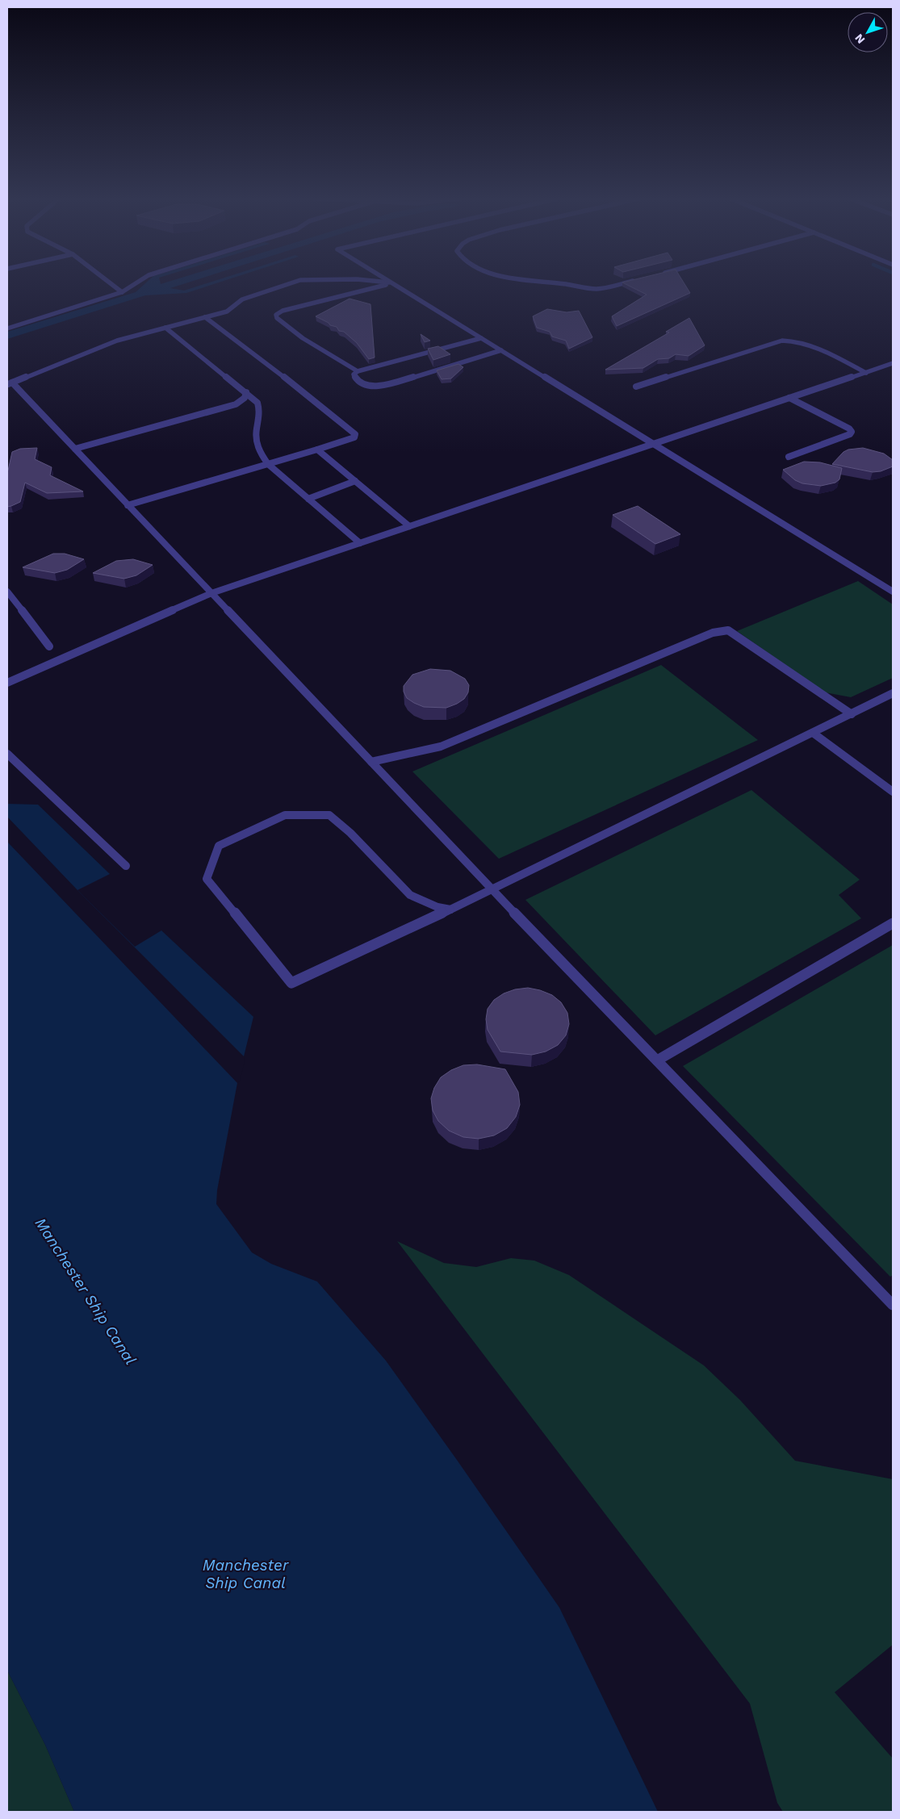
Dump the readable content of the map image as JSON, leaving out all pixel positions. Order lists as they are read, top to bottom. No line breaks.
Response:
{"water":["Manchester Ship Canal"],"north":"bottom left"}
